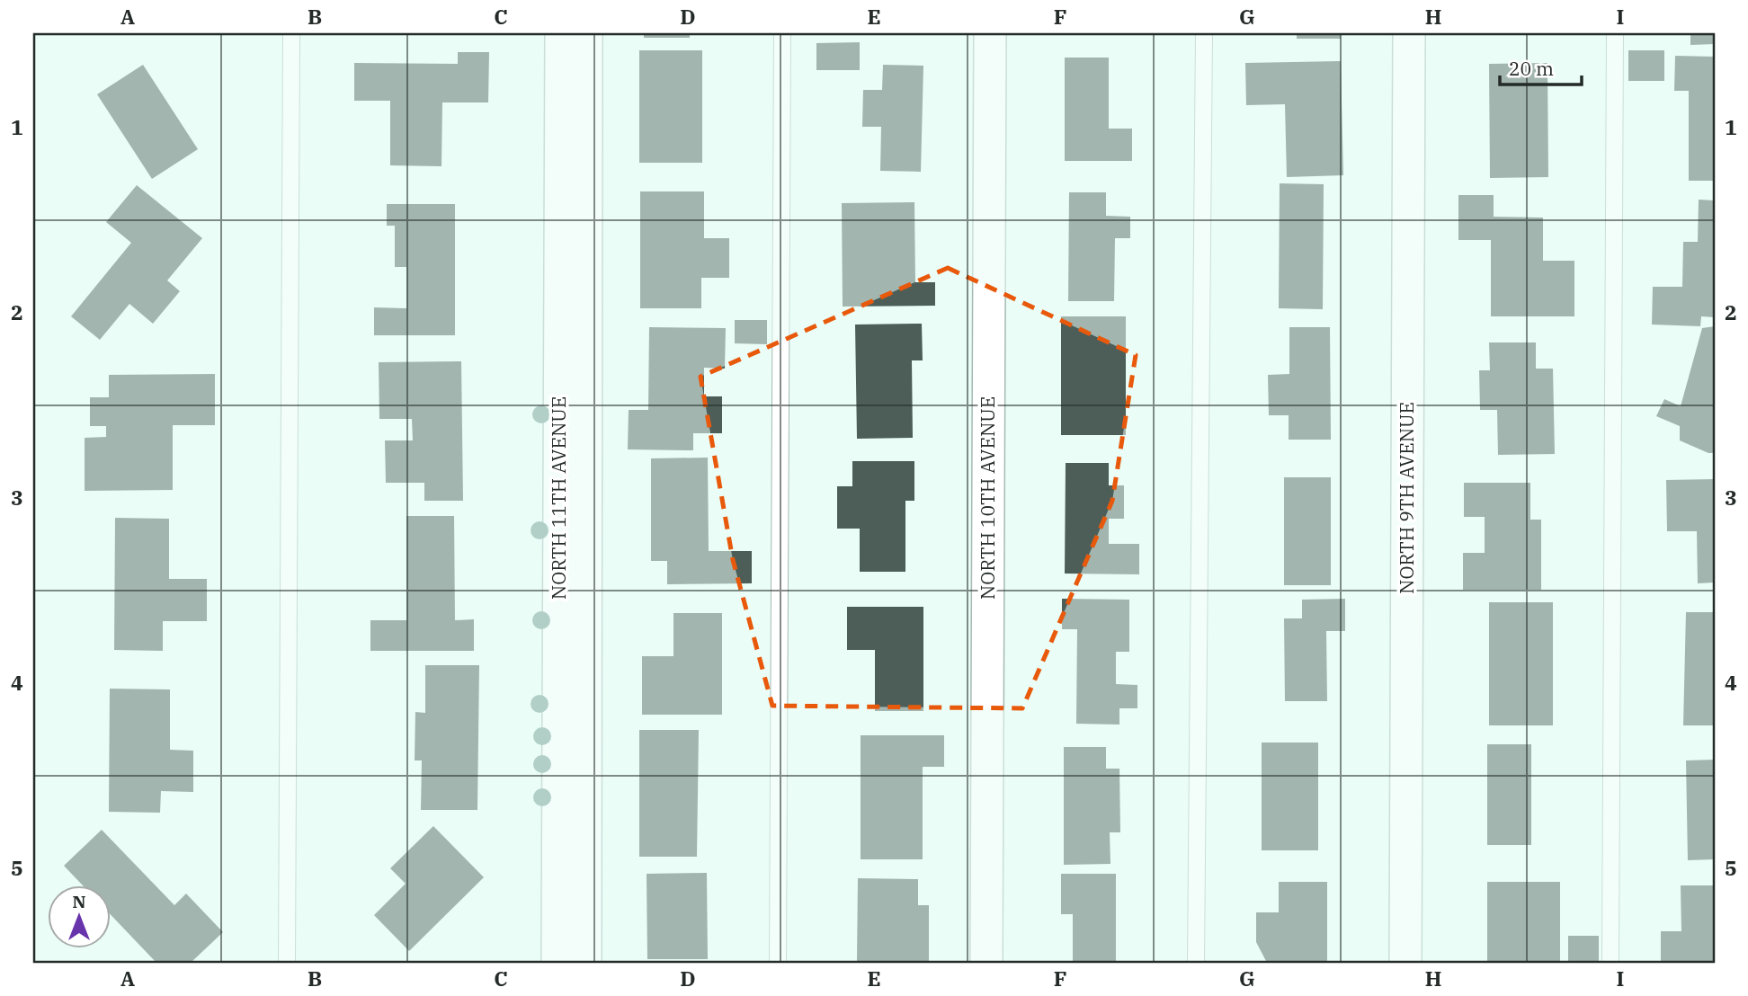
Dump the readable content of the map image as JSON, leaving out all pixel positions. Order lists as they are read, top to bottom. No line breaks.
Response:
{"streets":{"street":["NORTH 11TH AVENUE","NORTH 10TH AVENUE","NORTH 9TH AVENUE"]},"scale_bar":"20 m","north":"top","grid":{"columns":["A","B","C","D","E","F","G","H","I"],"rows":["1","2","3","4","5"]}}
